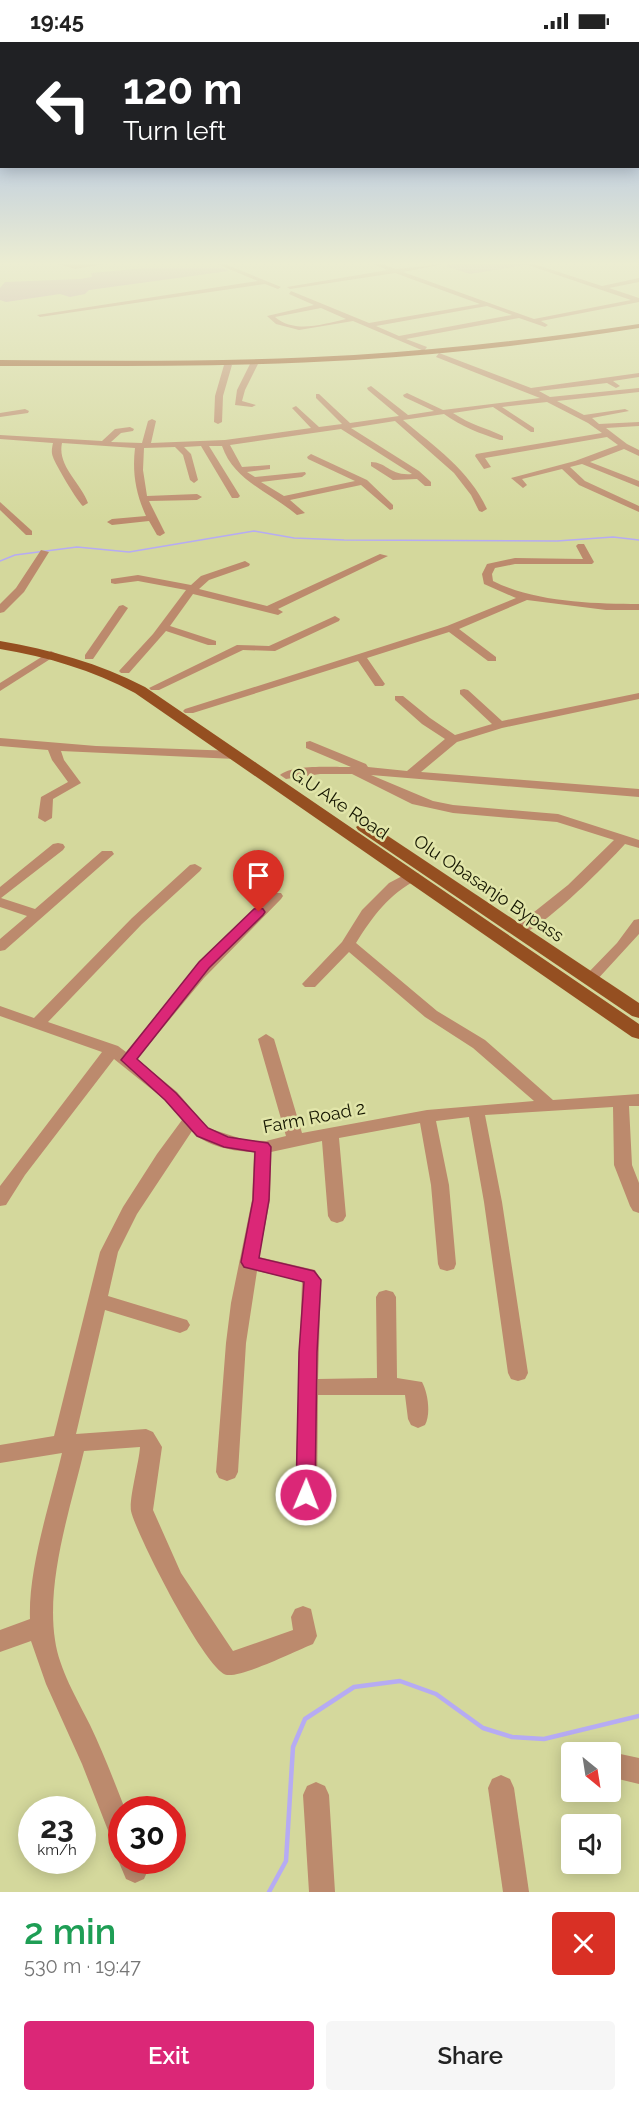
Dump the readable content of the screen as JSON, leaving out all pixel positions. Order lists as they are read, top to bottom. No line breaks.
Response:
{"streets":{"main road":["G.U Ake Road","Olu Obasanjo Bypass"],"street":["Farm Road 2"]},"north":"bottom right","page":{"status":"19:45","turn":["120 m","Turn left"],"speed":"23 km/h","limit":"30","heading":["2 min","530 m · 19:47"],"buttons":["Exit","Share"]}}
